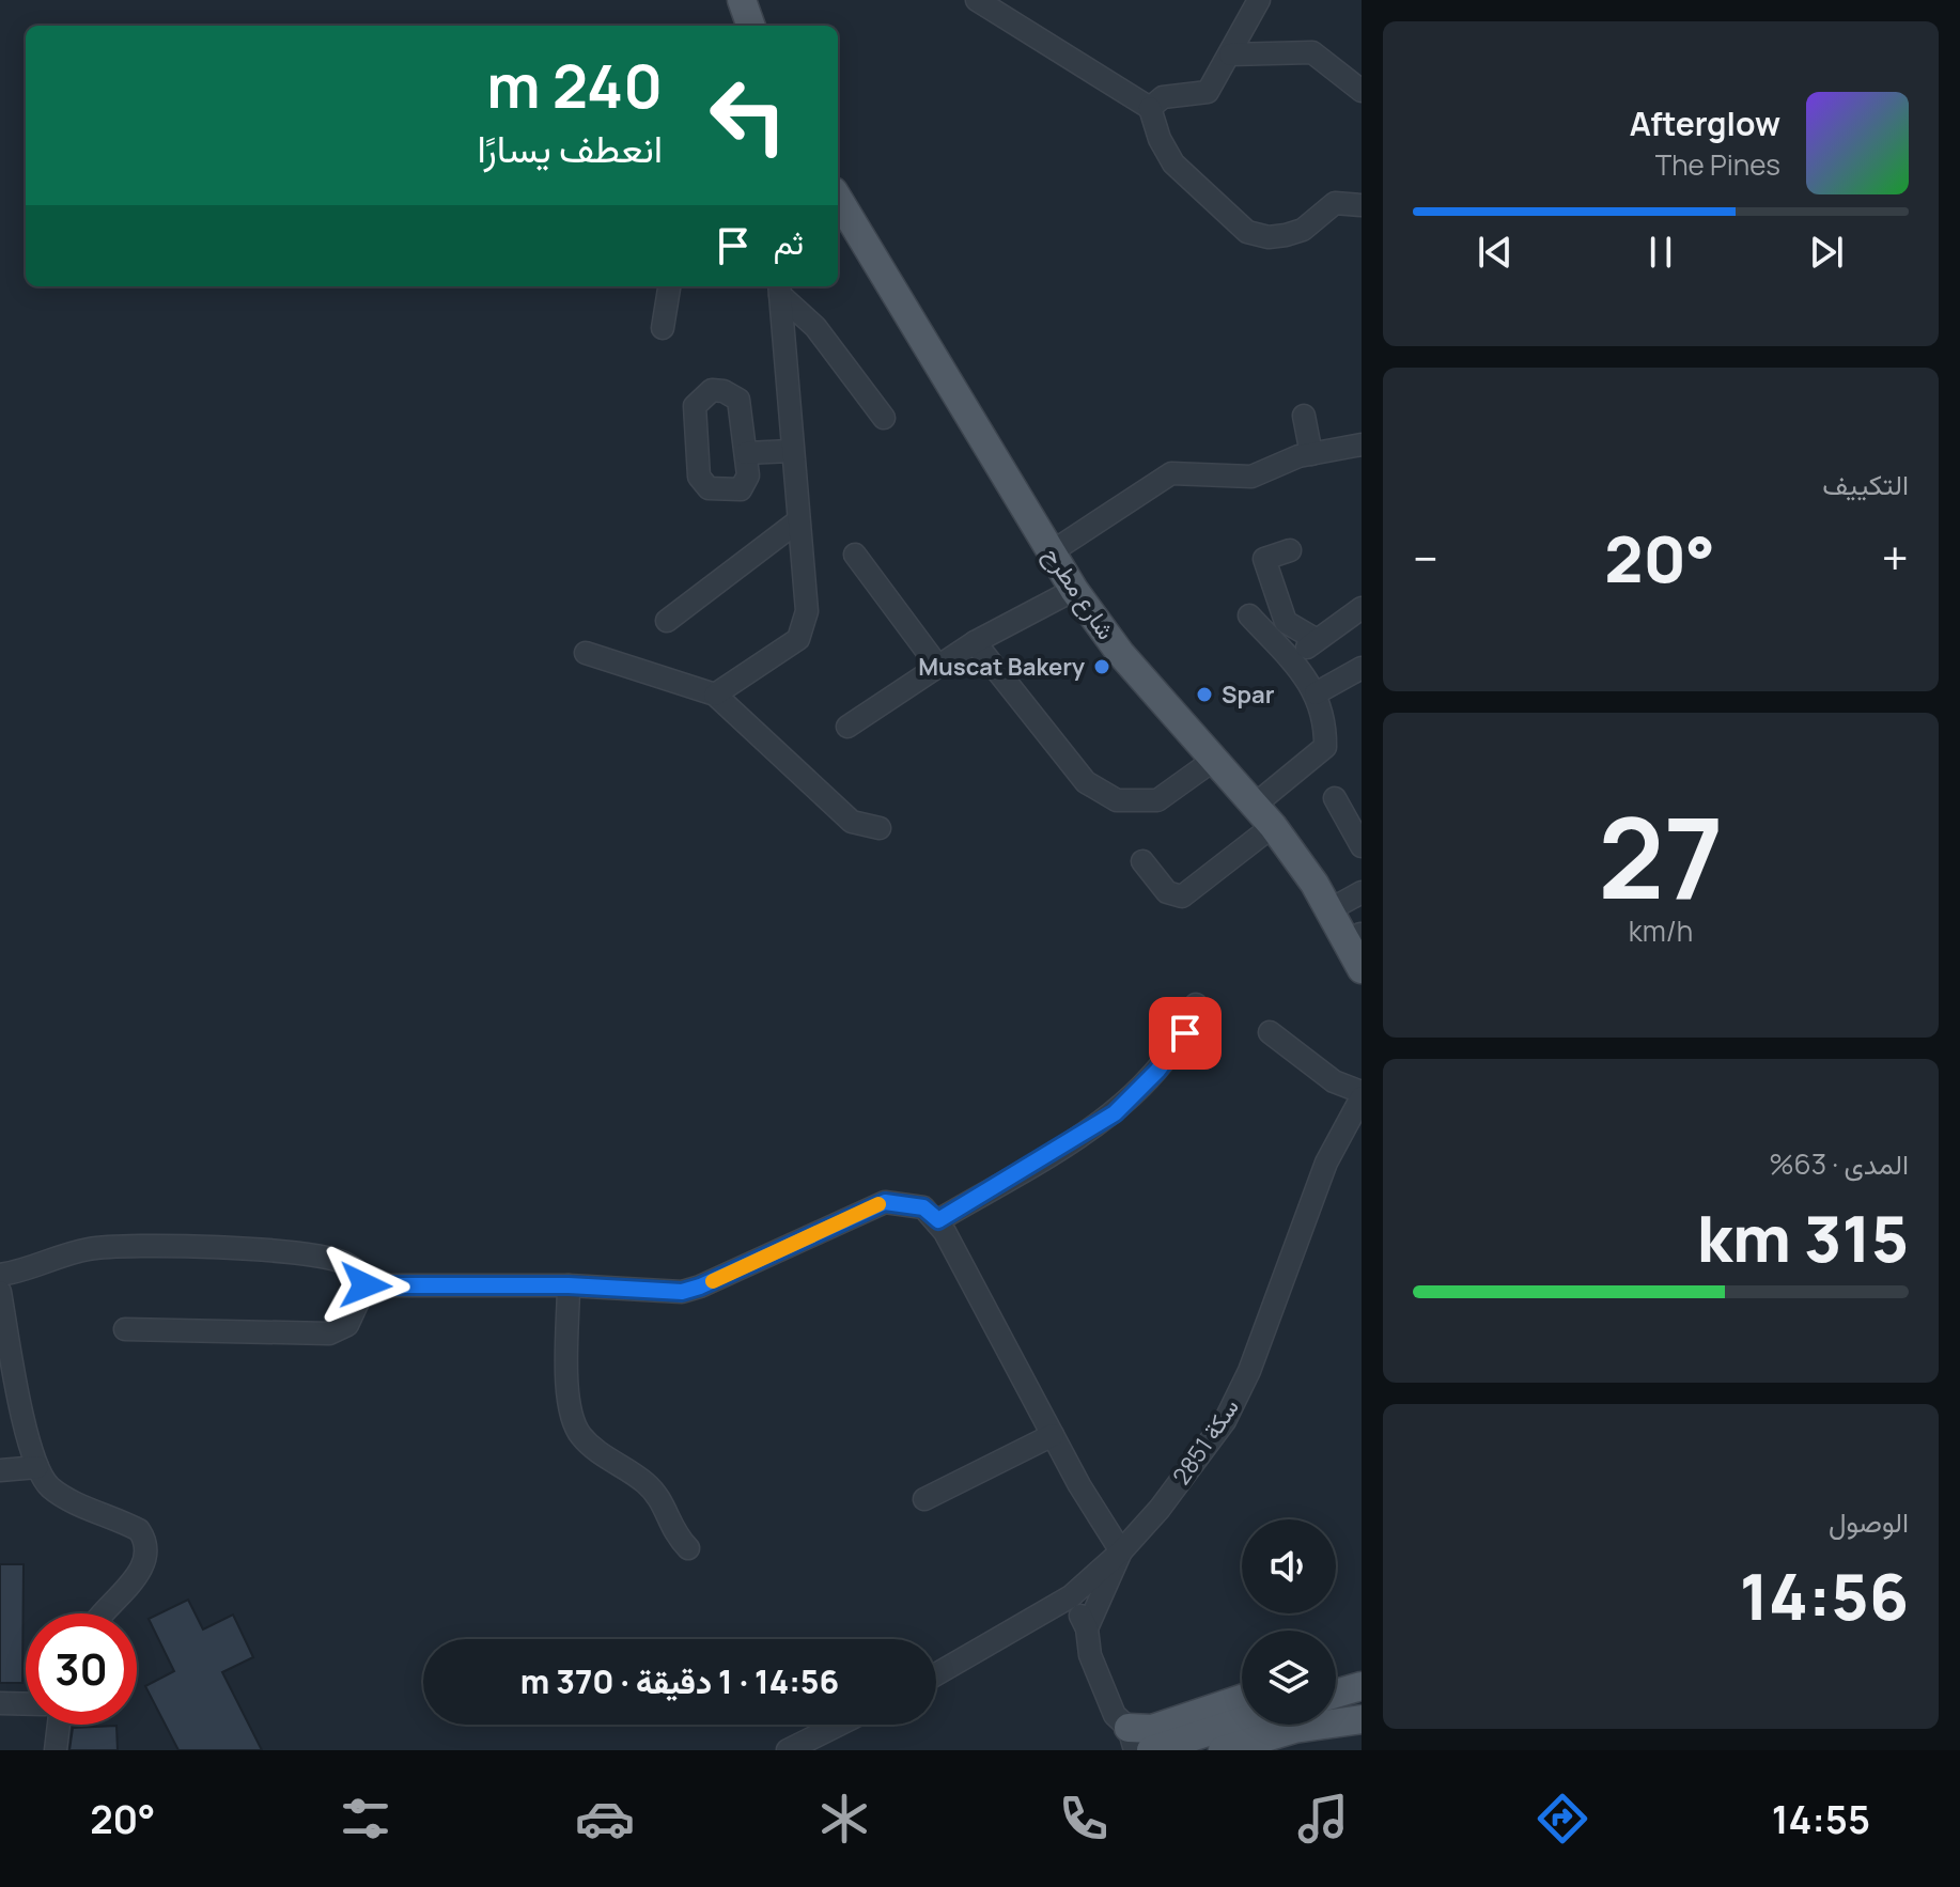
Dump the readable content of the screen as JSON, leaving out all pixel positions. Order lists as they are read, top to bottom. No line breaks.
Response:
{"streets":{"main road":["شارع مطرح"],"street":["سكة 2851"]},"places":["Muscat Bakery","Spar"],"page":{"turn":["240 m","انعطف يسارًا"],"song":["Afterglow","The Pines"],"then":"ثم","tile":["التكييف",["27","km/h"],["المدى · 63%","315 km"],["الوصول","14:56"]],"heat":["−","20°","+"],"limit":"30","trip":"14:56 · 1 دقيقة · 370 m","tabs":["14:55","20°"]}}
